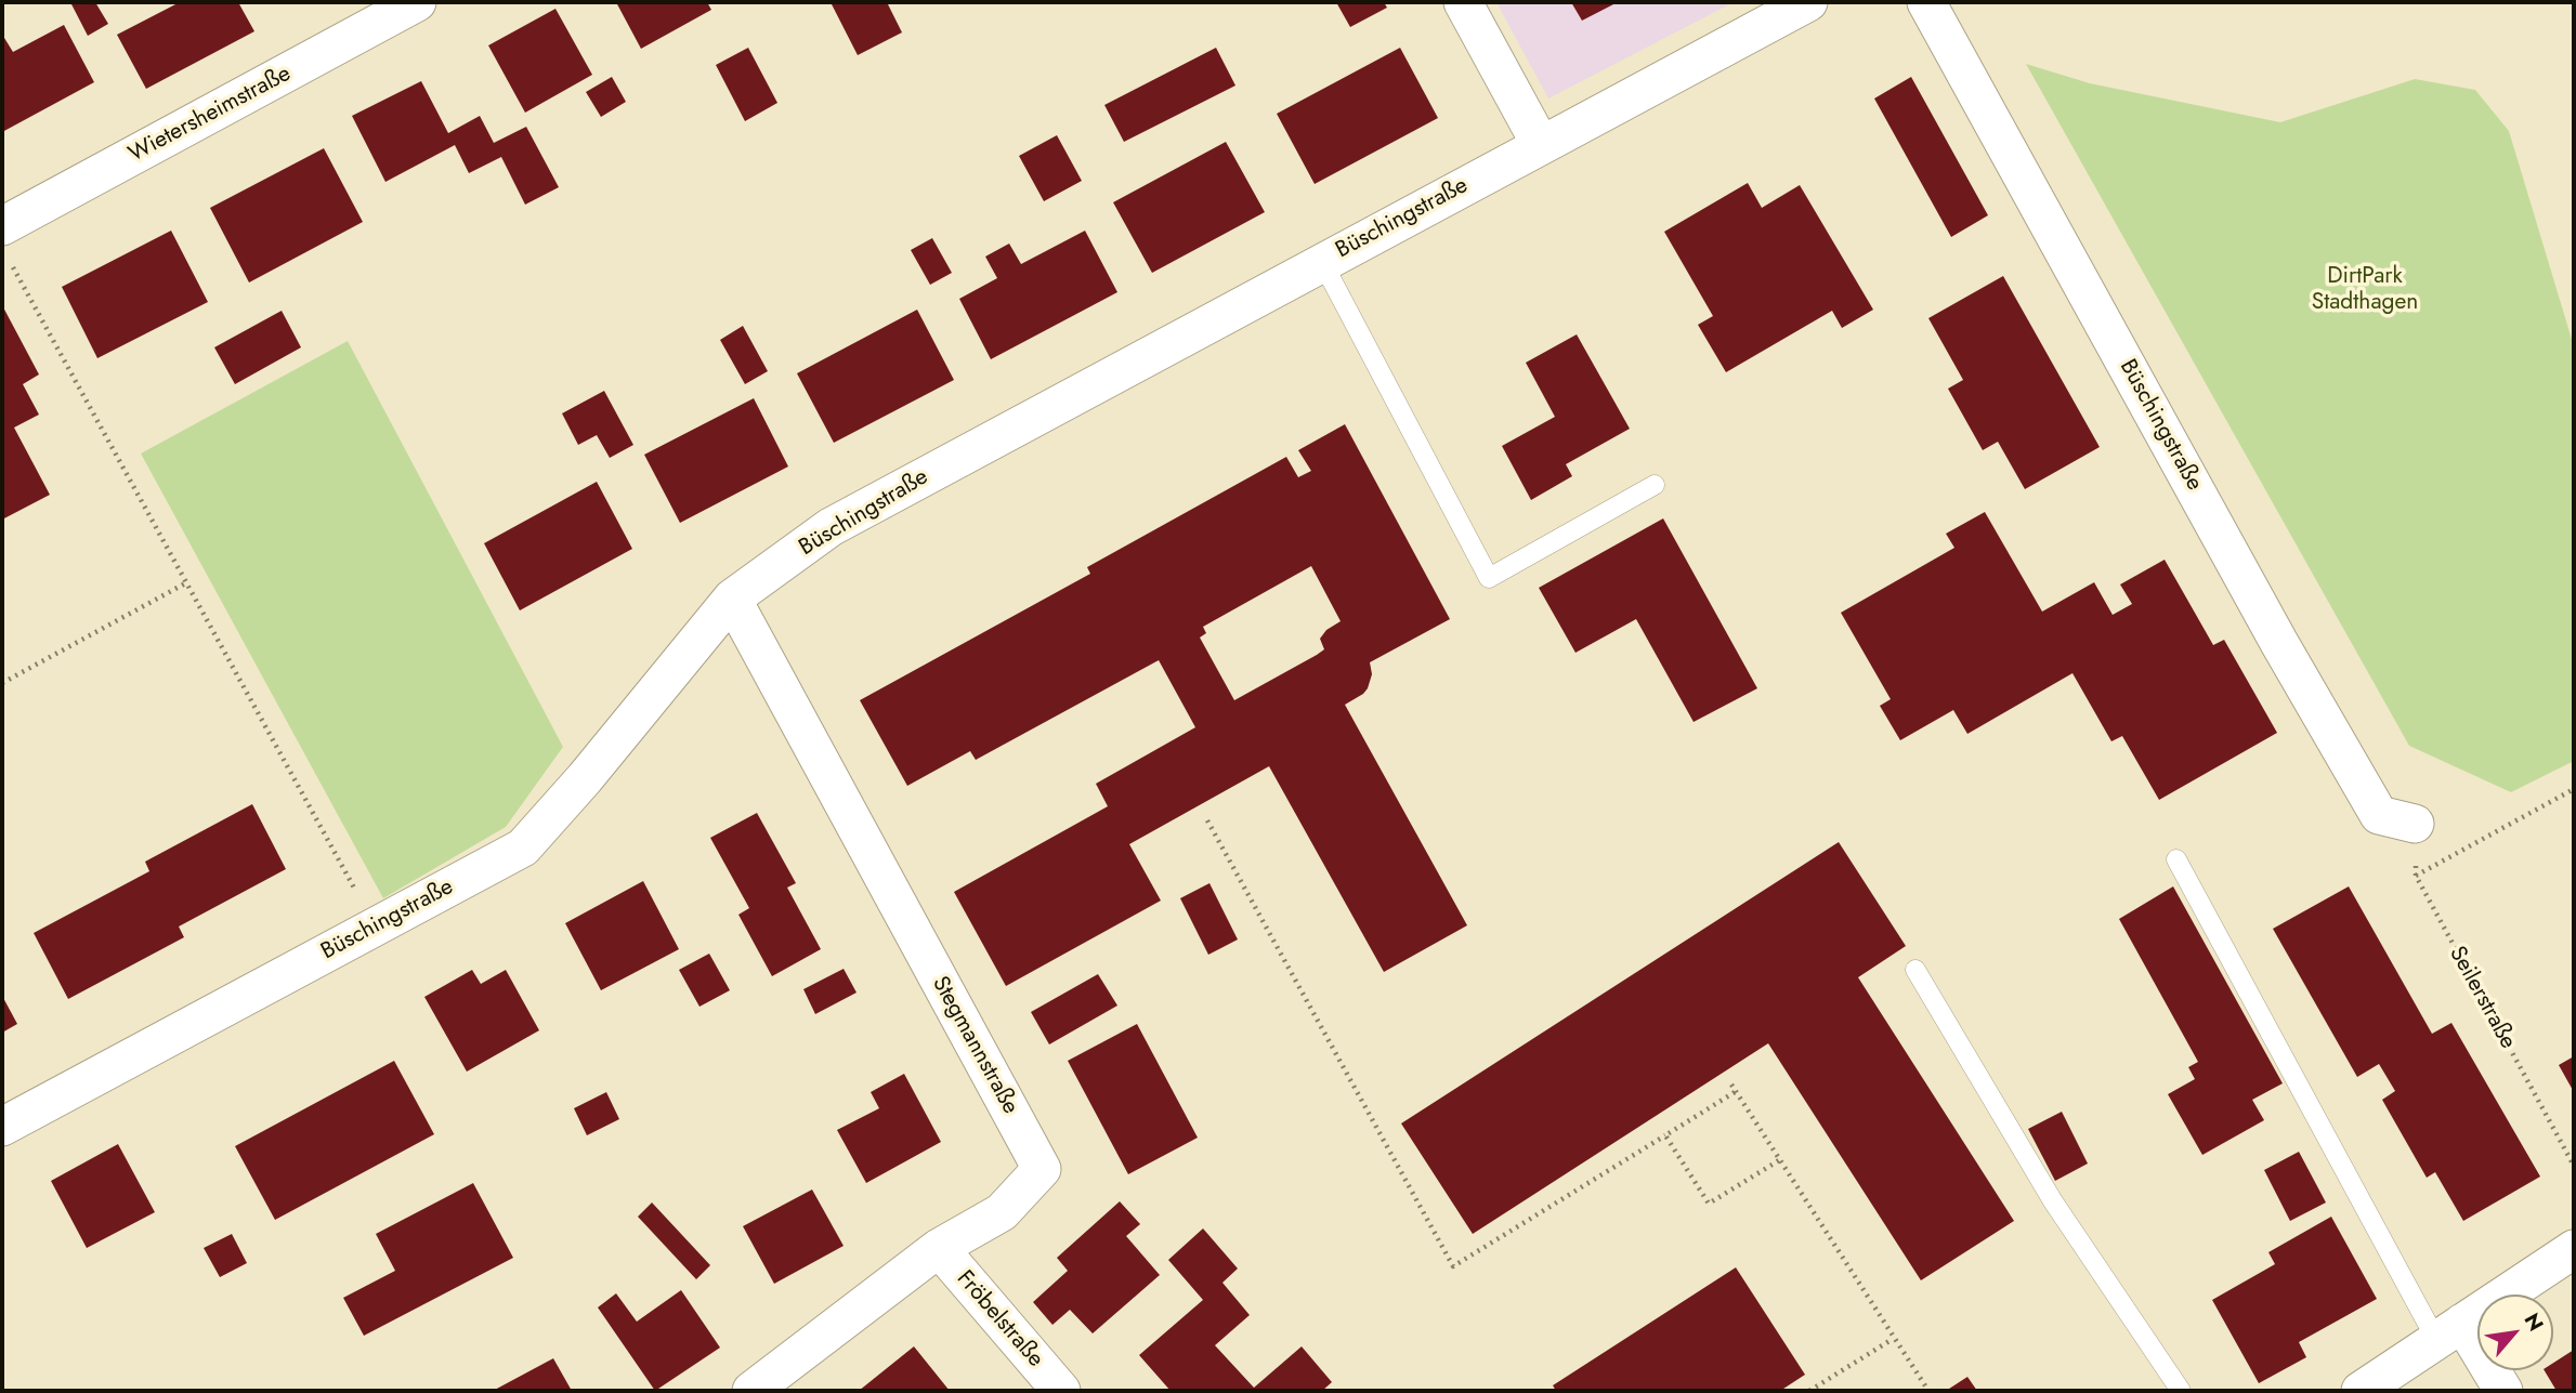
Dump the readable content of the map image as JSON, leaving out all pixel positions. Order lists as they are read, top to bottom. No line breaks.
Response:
{"streets":{"street":["Wietersheimstraße","Büschingstraße","Stegmannstraße","Fröbelstraße"],"path":["Seilerstraße"]},"crossings":[["Büschingstraße","Seilerstraße"],["Büschingstraße","Stegmannstraße"],["Stegmannstraße","Fröbelstraße"]],"parks":["DirtPark Stadthagen"],"north":"top right"}
